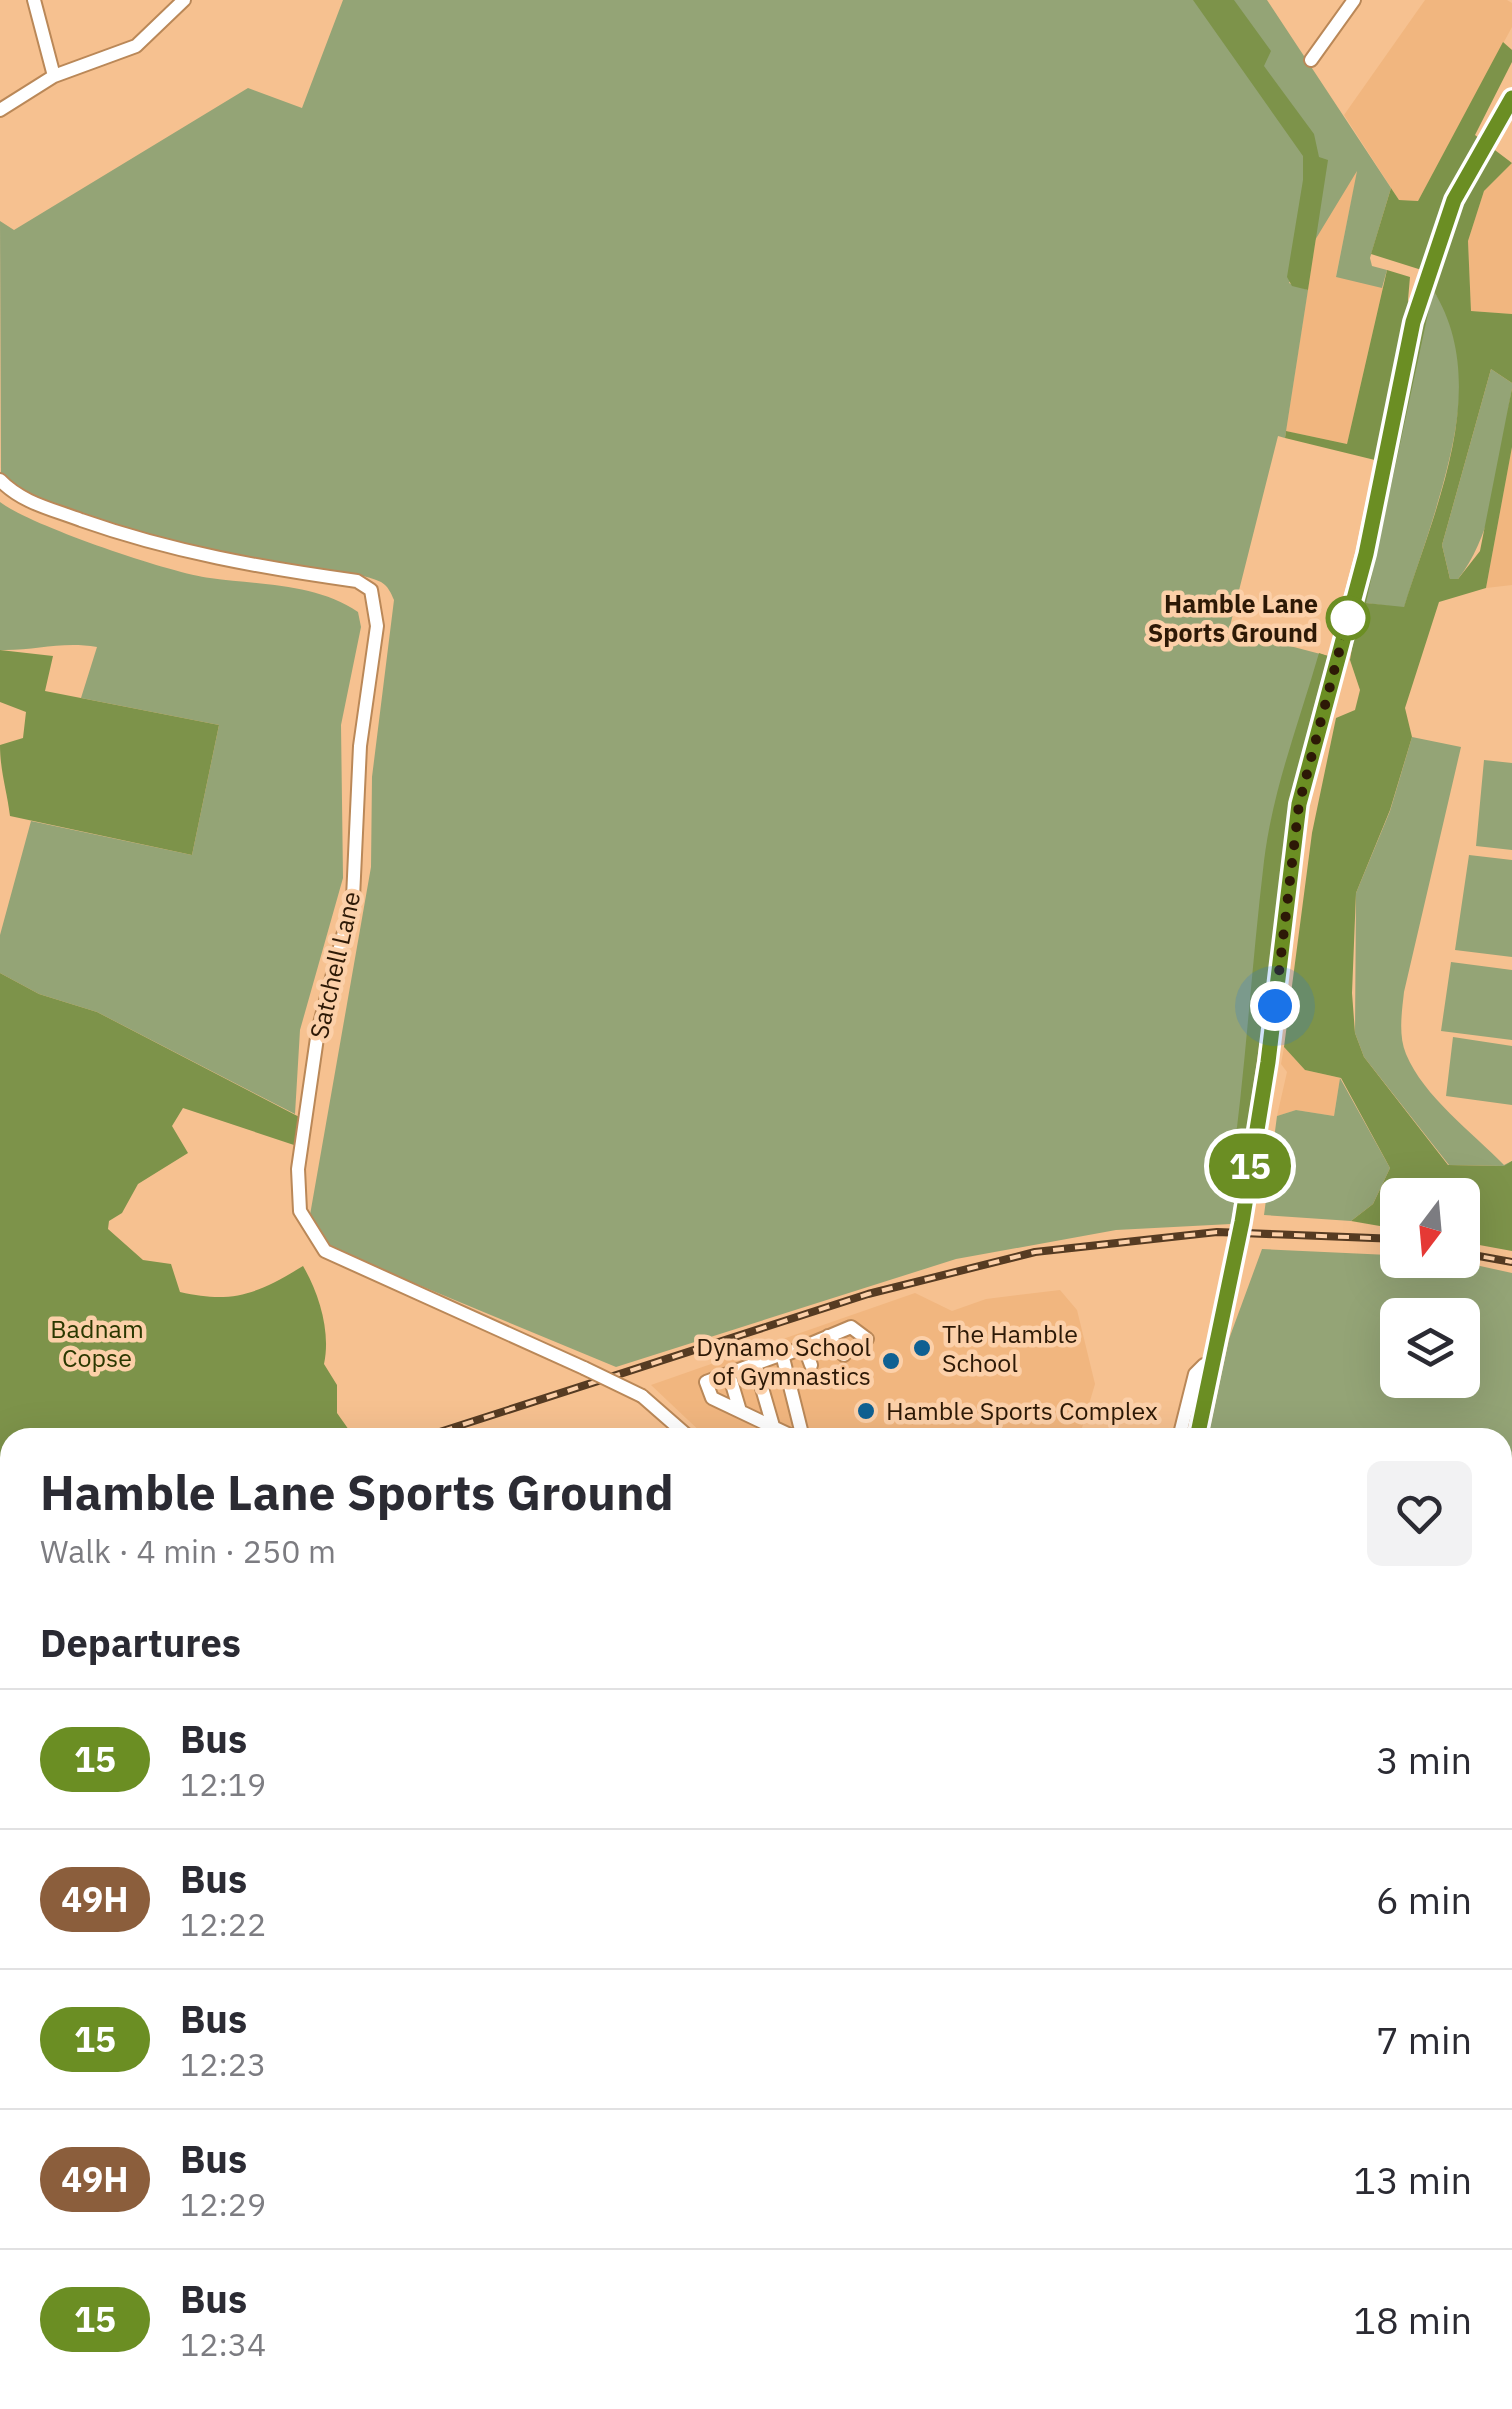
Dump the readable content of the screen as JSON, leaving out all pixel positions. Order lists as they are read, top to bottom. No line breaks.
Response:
{"streets":{"street":["Satchell Lane"]},"parks":["Badnam Copse"],"places":["Hamble Lane Sports Ground","The Hamble School","Dynamo School of Gymnastics","Hamble Sports Complex"],"lines":["bus line 15"],"north":"bottom","page":{"on_map":"15","heading":[["Hamble Lane Sports Ground","Walk · 4 min · 250 m"],"Departures"],"list":[{"mark":"15","name":"Bus","note":"12:19","value":"3 min"},{"mark":"49H","name":"Bus","note":"12:22","value":"6 min"},{"mark":"15","name":"Bus","note":"12:23","value":"7 min"},{"mark":"49H","name":"Bus","note":"12:29","value":"13 min"},{"mark":"15","name":"Bus","note":"12:34","value":"18 min"}]}}
